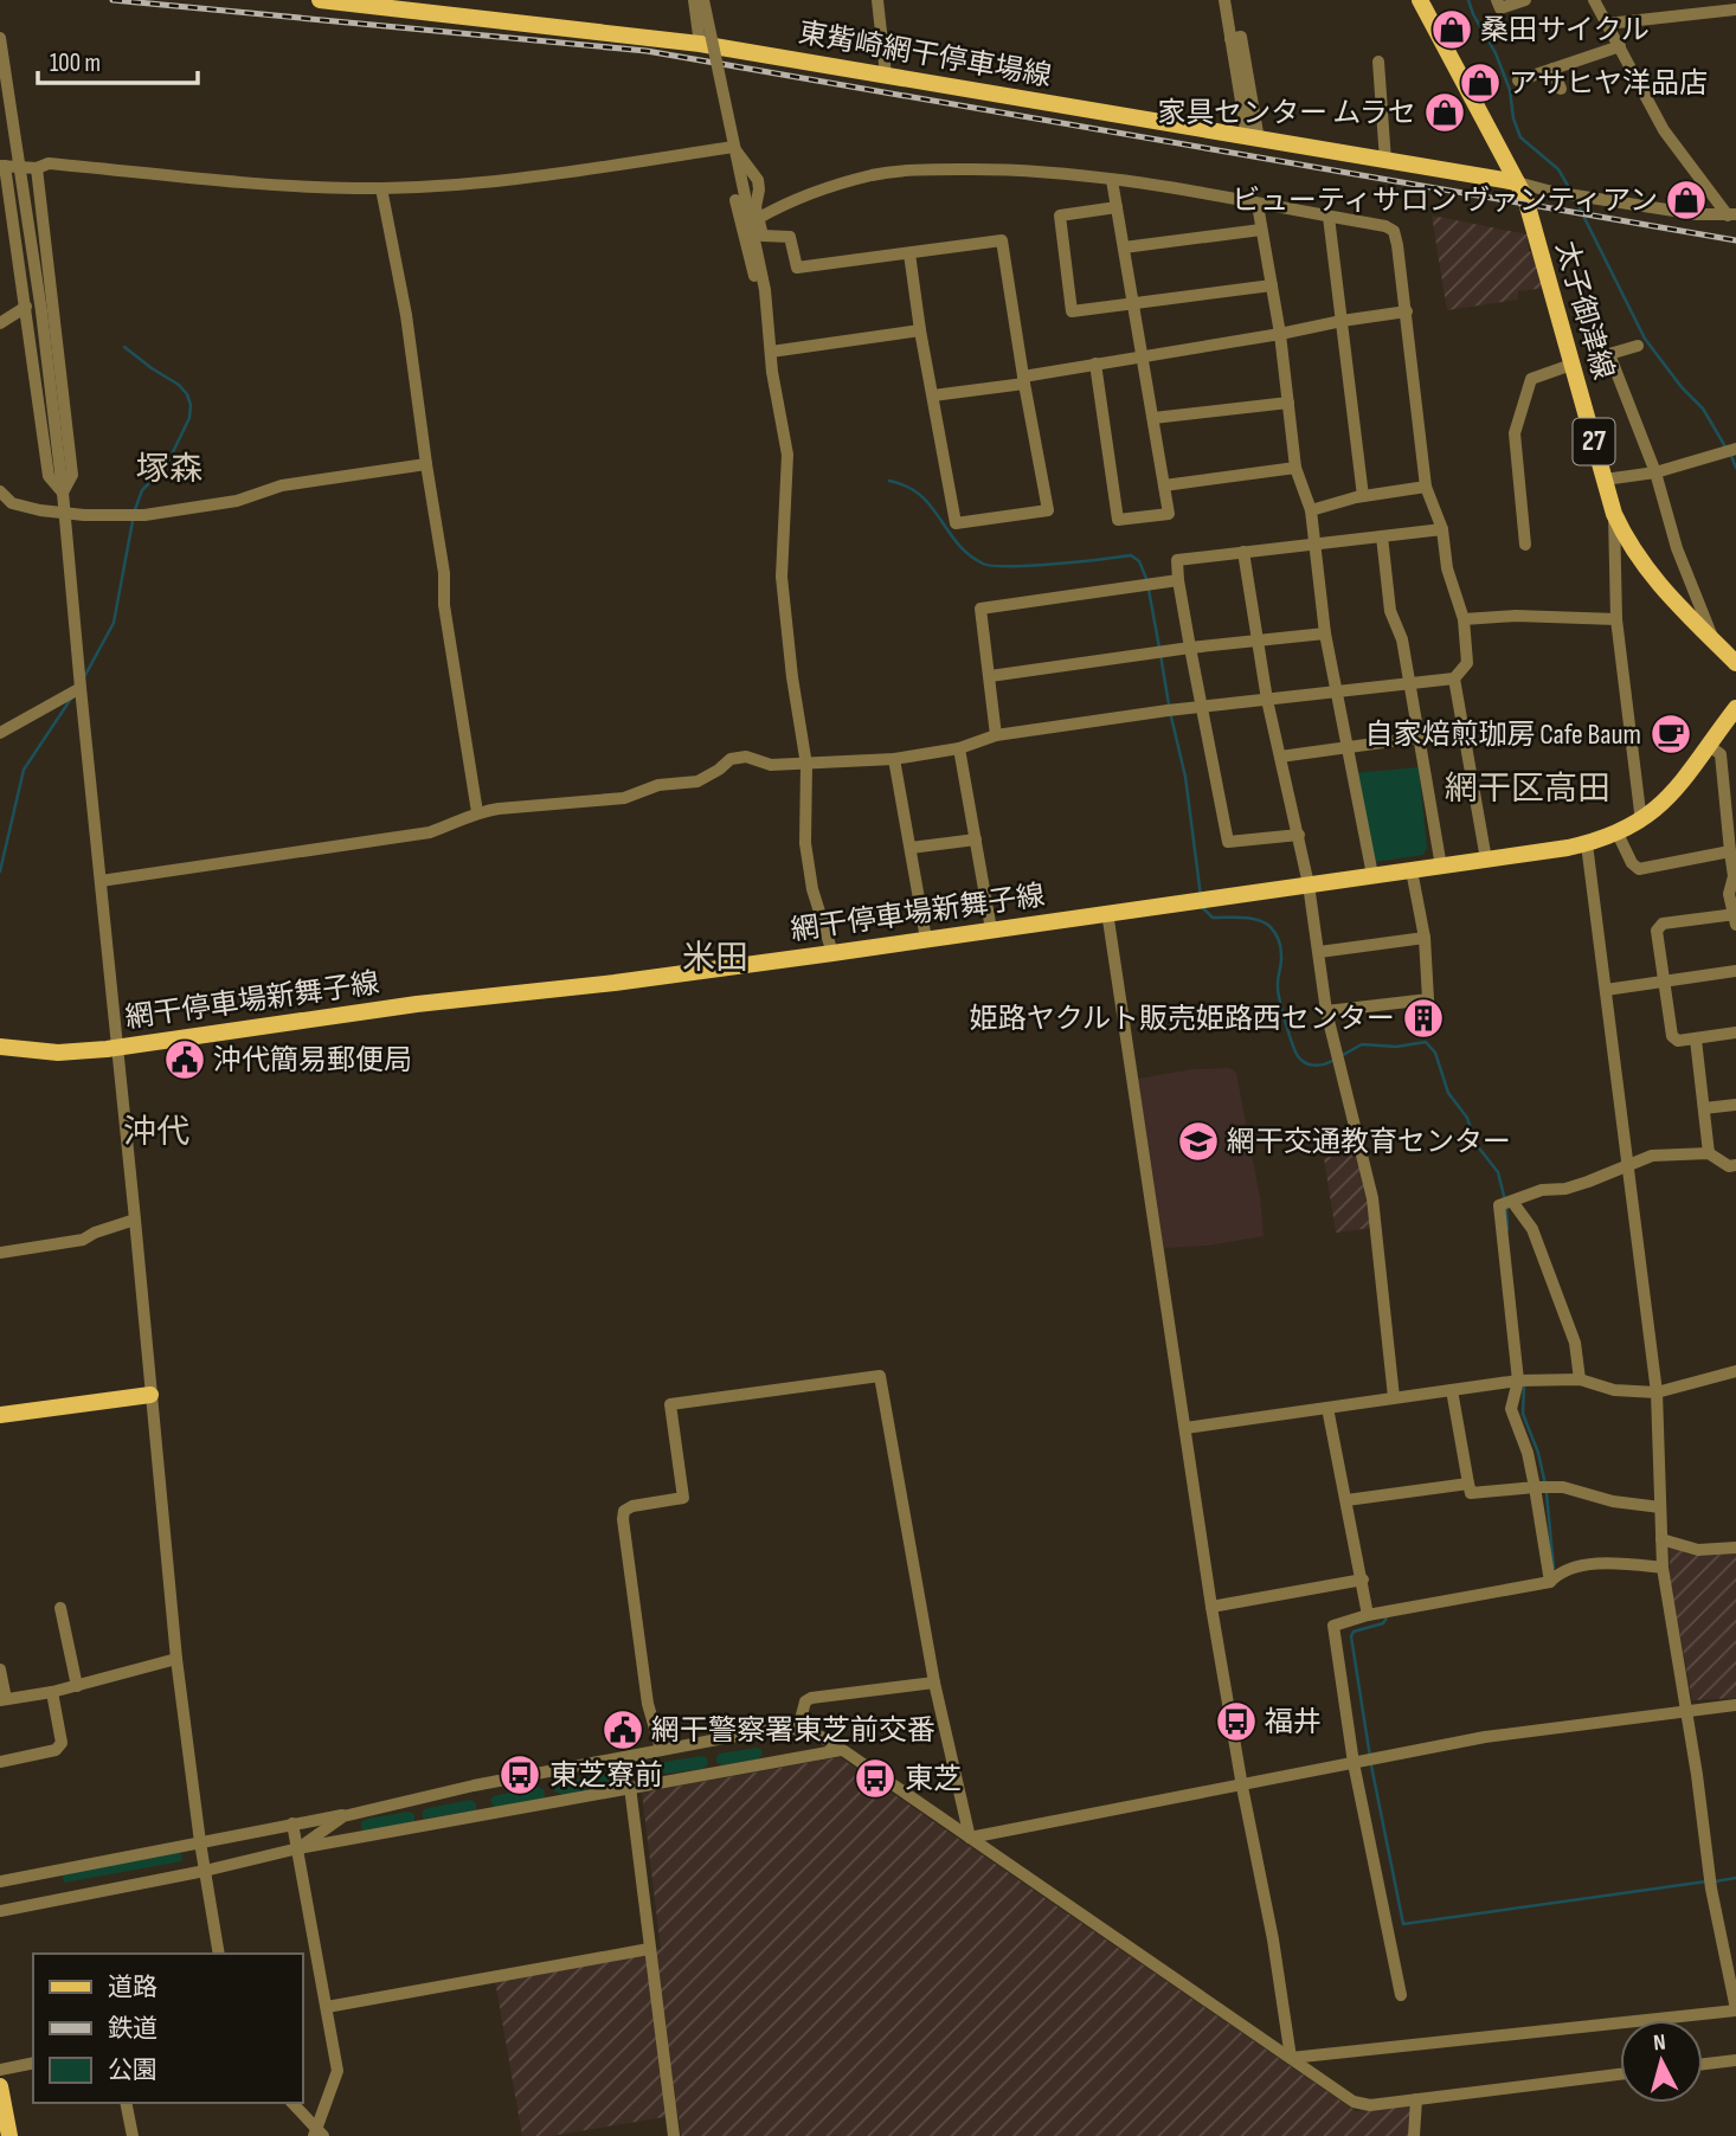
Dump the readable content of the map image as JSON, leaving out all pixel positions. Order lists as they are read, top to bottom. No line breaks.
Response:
{"streets":{"main road":["東觜崎網干停車場線","太子御津線","27","網干停車場新舞子線"]},"crossings":[["東觜崎網干停車場線","太子御津線"]],"districts":["塚森","網干区高田","米田","沖代"],"places":{"shop":["桑田サイクル","アサヒヤ洋品店","家具センター ムラセ","ビューティサロン ヴァンティアン"],"cafe":["自家焙煎珈房 Cafe Baum"],"building":["姫路ヤクルト販売姫路西センター"],"public building":["沖代簡易郵便局","網干警察署東芝前交番"],"school or university":["網干交通教育センター"],"bus stop":["福井","東芝寮前","東芝"]},"legend":["道路","鉄道","公園"],"scale_bar":"100 m","north":"top"}
